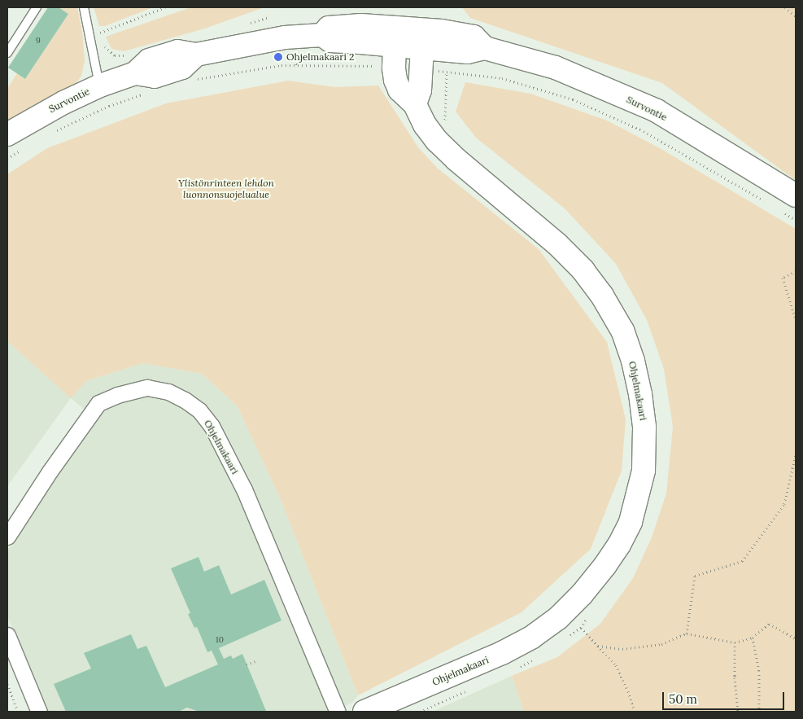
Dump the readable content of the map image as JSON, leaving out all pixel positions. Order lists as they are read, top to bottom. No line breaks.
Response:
{"streets":{"street":["Survontie","Ohjelmakaari"]},"crossings":[["Survontie","Ohjelmakaari"]],"parks":["Ylistönrinteen lehdon luonnonsuojelualue"],"places":["Ohjelmakaari 2"],"house_numbers":["9","10"],"scale_bar":"50 m"}
